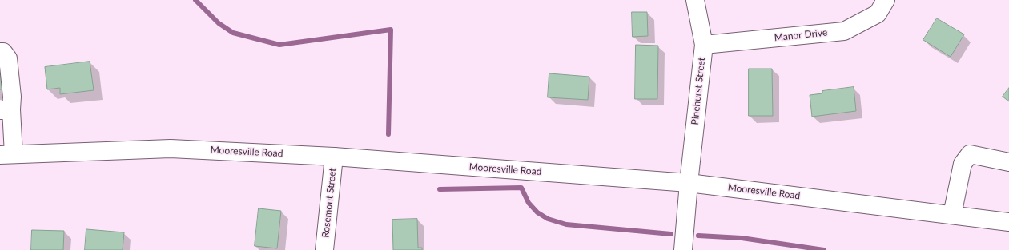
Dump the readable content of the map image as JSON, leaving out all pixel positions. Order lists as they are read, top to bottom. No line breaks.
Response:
{"streets":{"main road":["Manor Drive","Pinehurst Street","Mooresville Road","Rosemont Street"]},"crossings":[["Manor Drive","Pinehurst Street"],["Pinehurst Street","Mooresville Road"],["Mooresville Road","Rosemont Street"]]}
